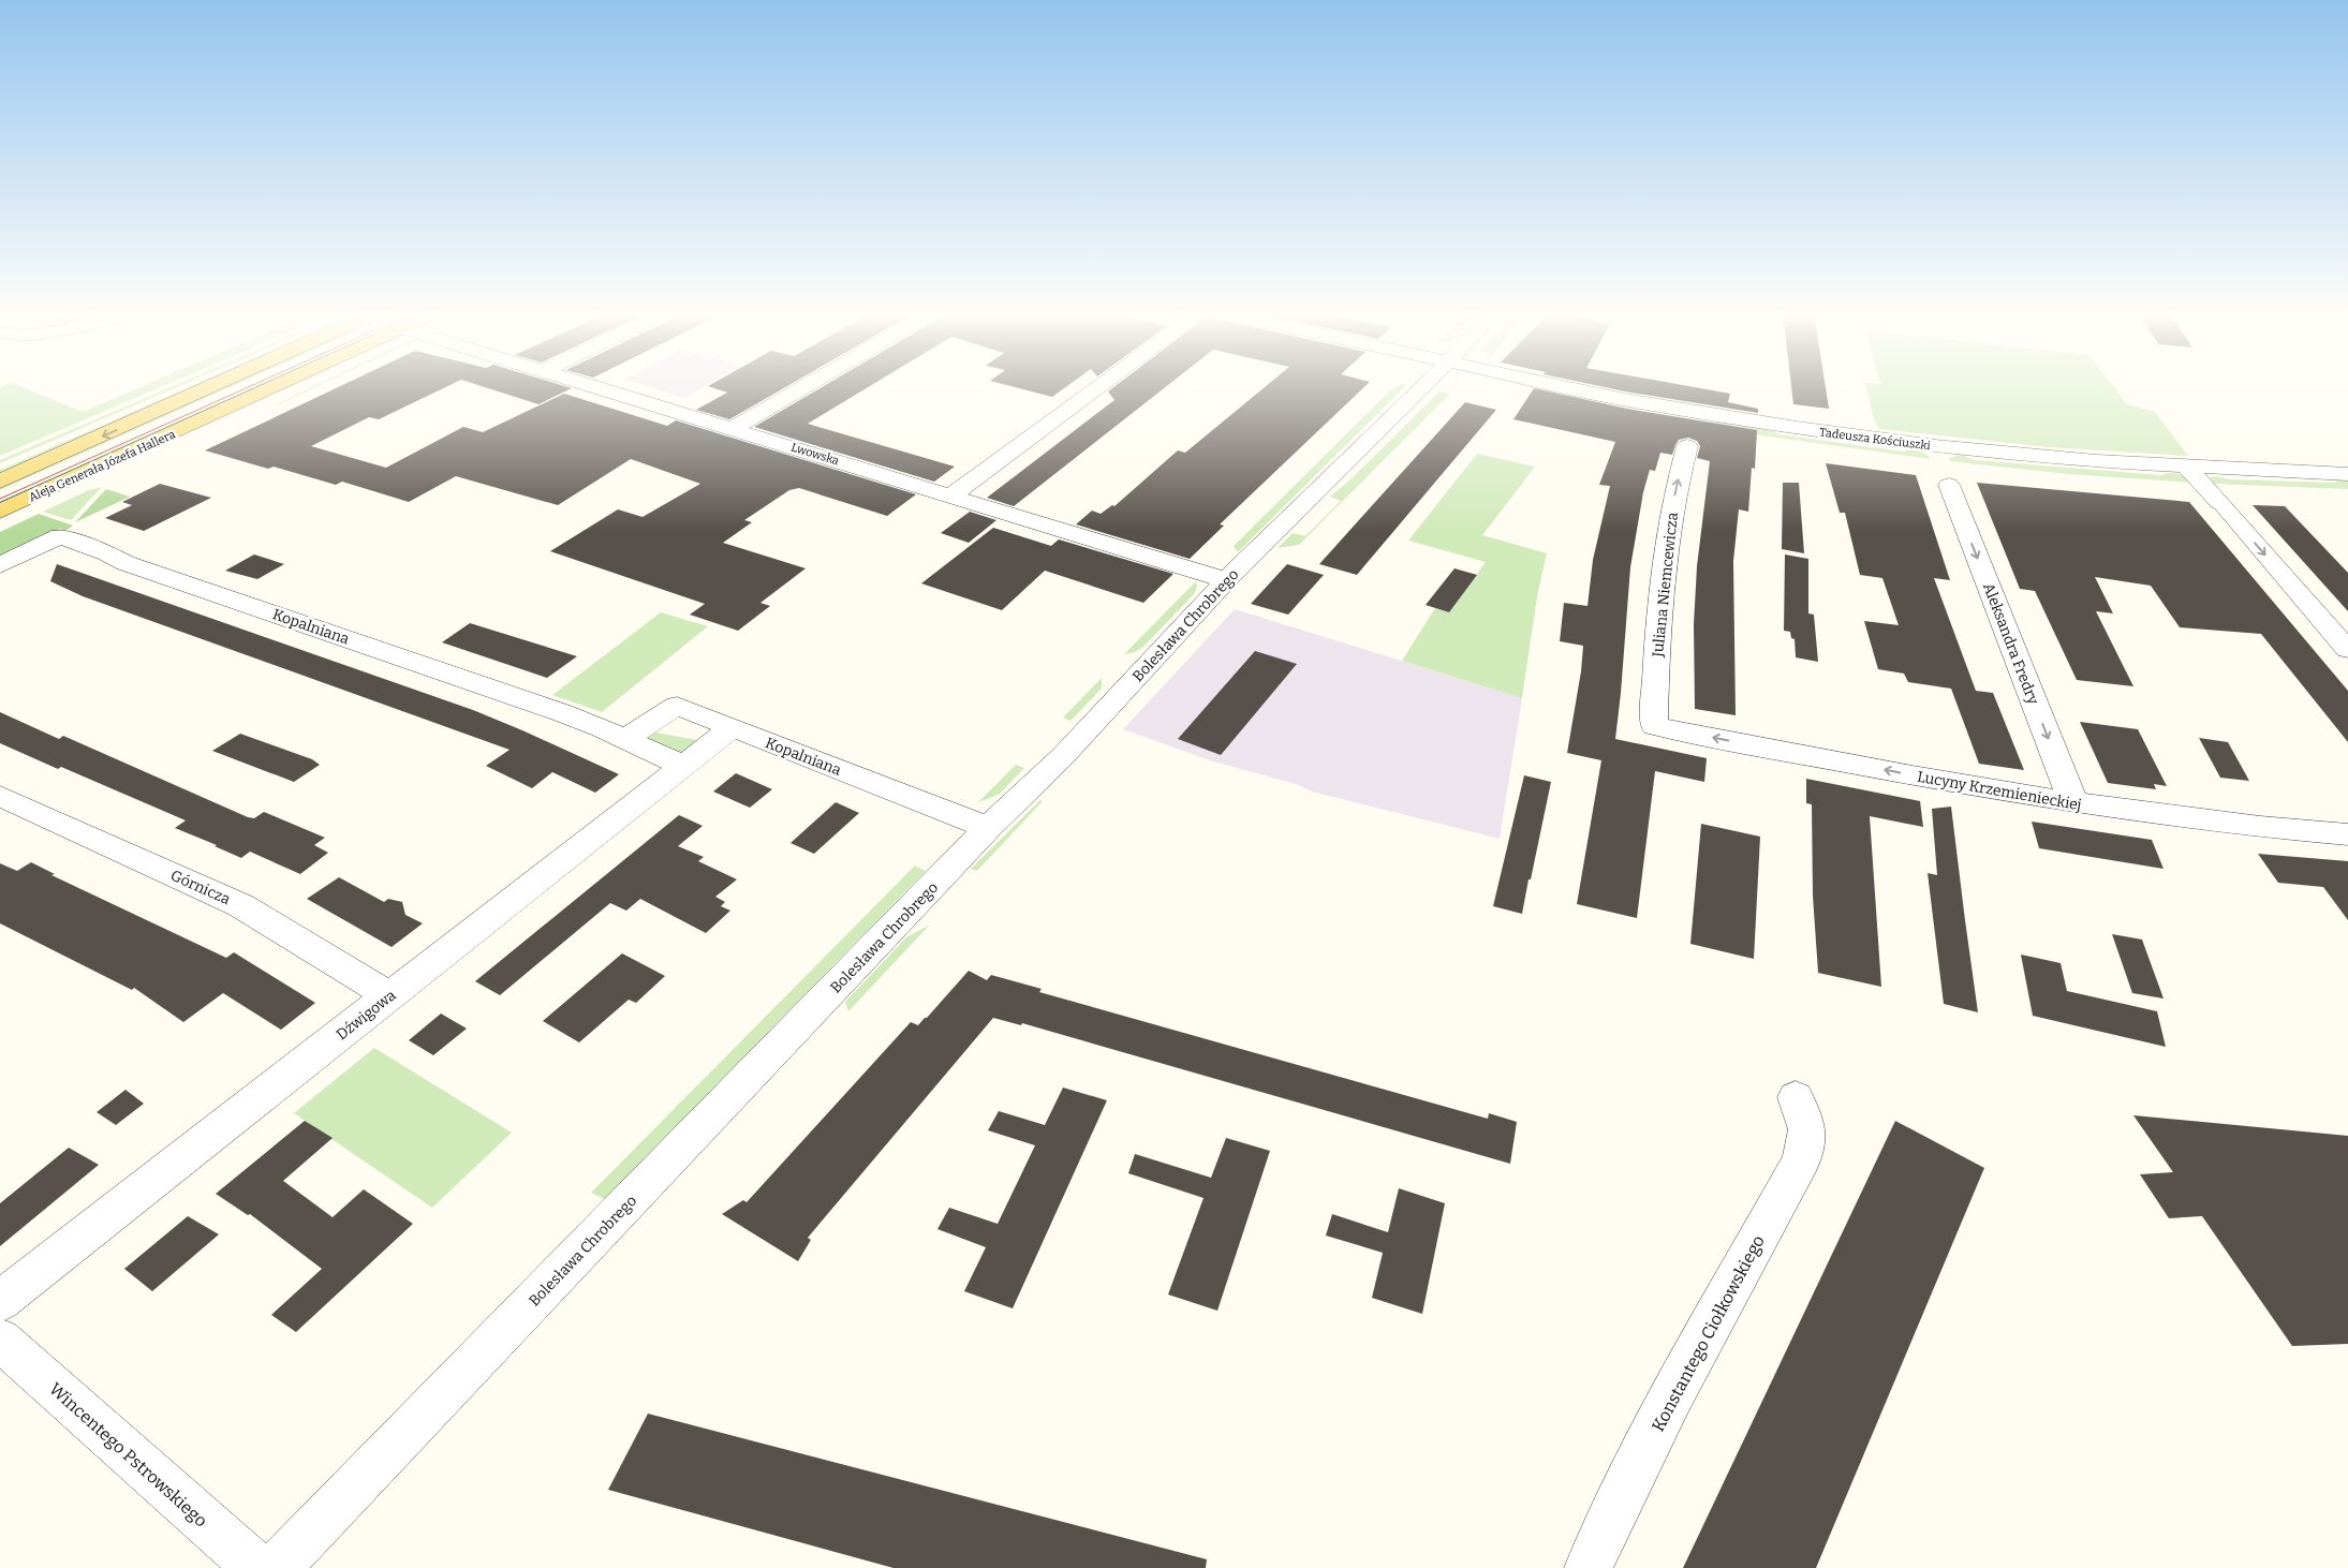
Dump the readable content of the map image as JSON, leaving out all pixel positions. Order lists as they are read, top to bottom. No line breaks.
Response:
{"streets":{"main road":["Aleja Generała Józefa Hallera"],"street":["Tadeusza Kościuszki","Lwowska","Juliana Niemcewicza","Bolesława Chrobrego","Kopalniana","Aleksandra Fredry","Lucyny Krzemienieckiej","Górnicza","Dźwigowa","Konstantego Ciołkowskiego","Wincentego Pstrowskiego"]},"crossings":[["Tadeusza Kościuszki","Juliana Niemcewicza"],["Tadeusza Kościuszki","Aleksandra Fredry"],["Lwowska","Bolesława Chrobrego"],["Juliana Niemcewicza","Lucyny Krzemienieckiej"],["Bolesława Chrobrego","Kopalniana"],["Kopalniana","Dźwigowa"],["Aleksandra Fredry","Lucyny Krzemienieckiej"],["Górnicza","Dźwigowa"]],"one_way":["Juliana Niemcewicza","Aleksandra Fredry","Lucyny Krzemienieckiej"]}
